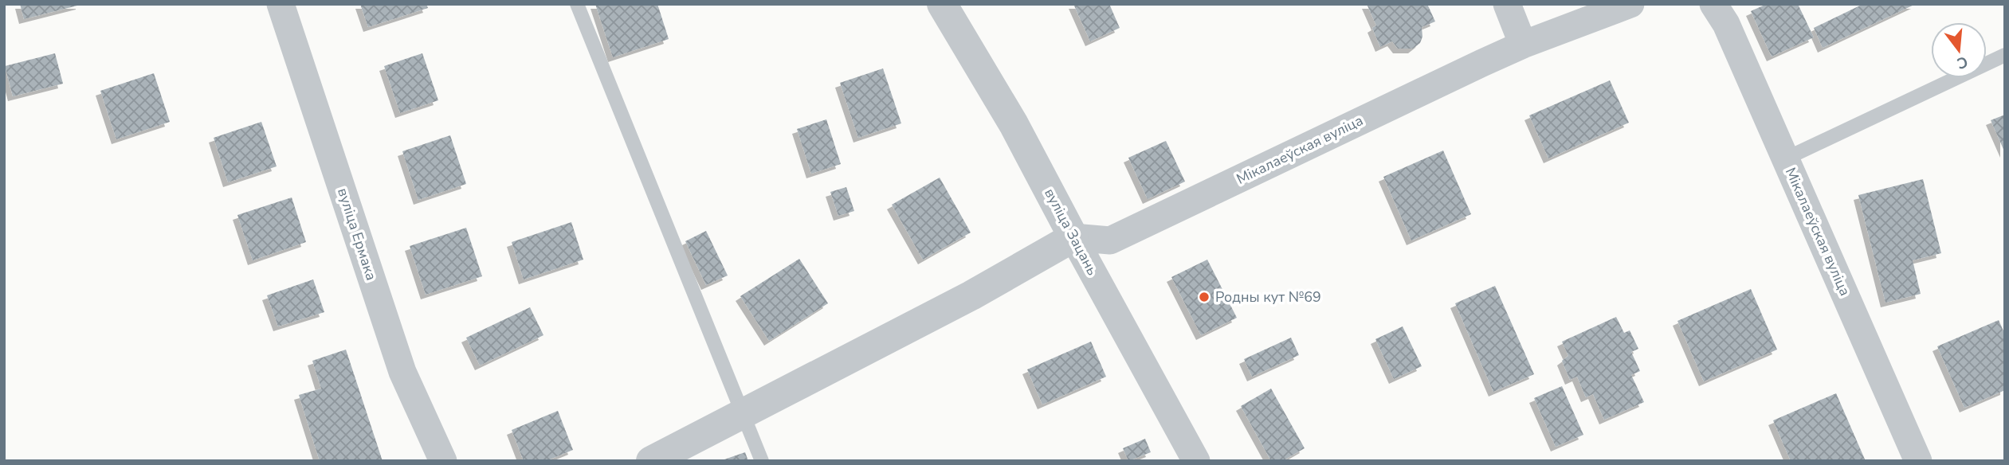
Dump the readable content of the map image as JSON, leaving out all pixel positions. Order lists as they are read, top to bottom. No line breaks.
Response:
{"streets":{"street":["Мікалаеўская вуліца","вуліца Зацань","вуліца Ермака"]},"crossings":[["Мікалаеўская вуліца","вуліца Зацань"]],"places":["Родны кут №69"],"north":"bottom"}
